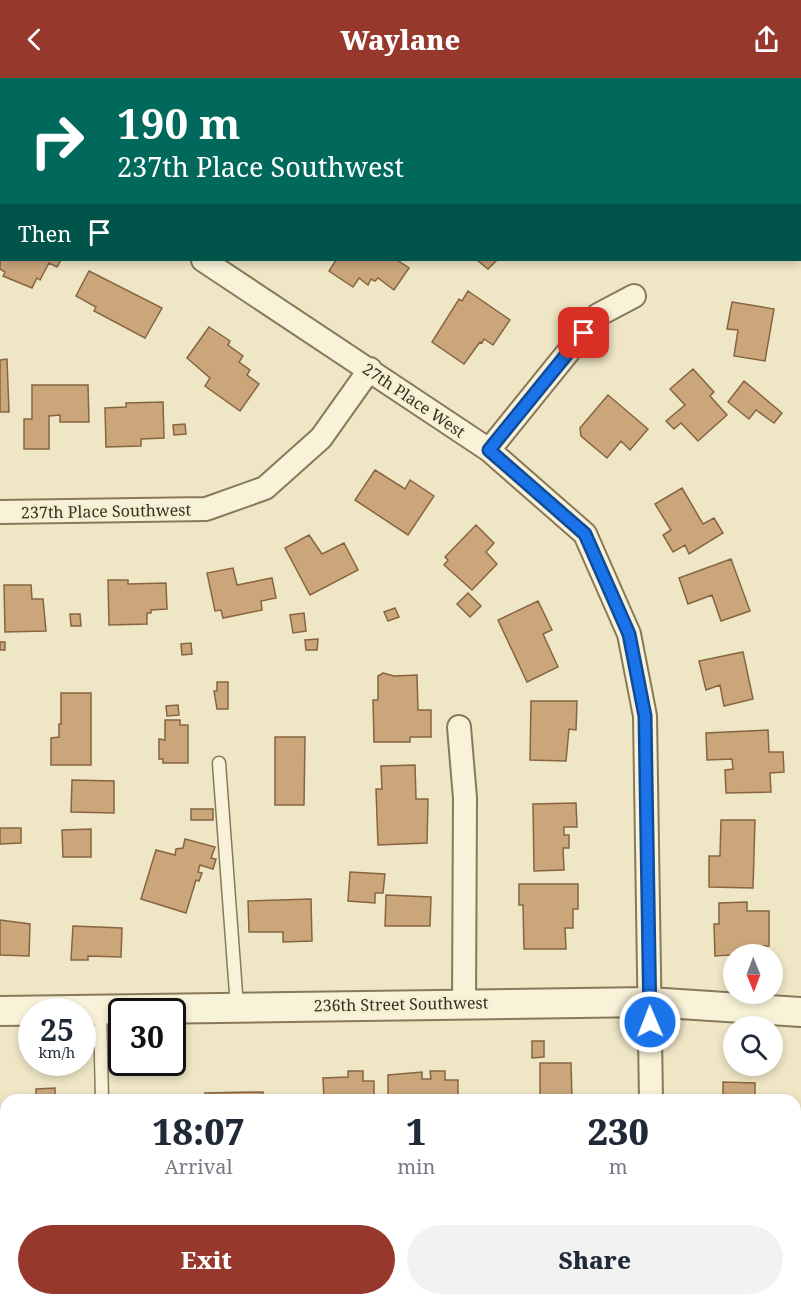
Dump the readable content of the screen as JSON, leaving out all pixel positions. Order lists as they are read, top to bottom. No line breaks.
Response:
{"streets":{"street":["27th Place West","237th Place Southwest","236th Street Southwest"]},"crossings":[["27th Place West","237th Place Southwest"],["27th Place West","236th Street Southwest"]],"north":"bottom","page":{"header":"Waylane","turn":["190 m","237th Place Southwest"],"then":"Then","speed":"25 km/h","limit":"30","eta":["18:07","Arrival","1","min","230","m"],"buttons":["Exit","Share"]}}
